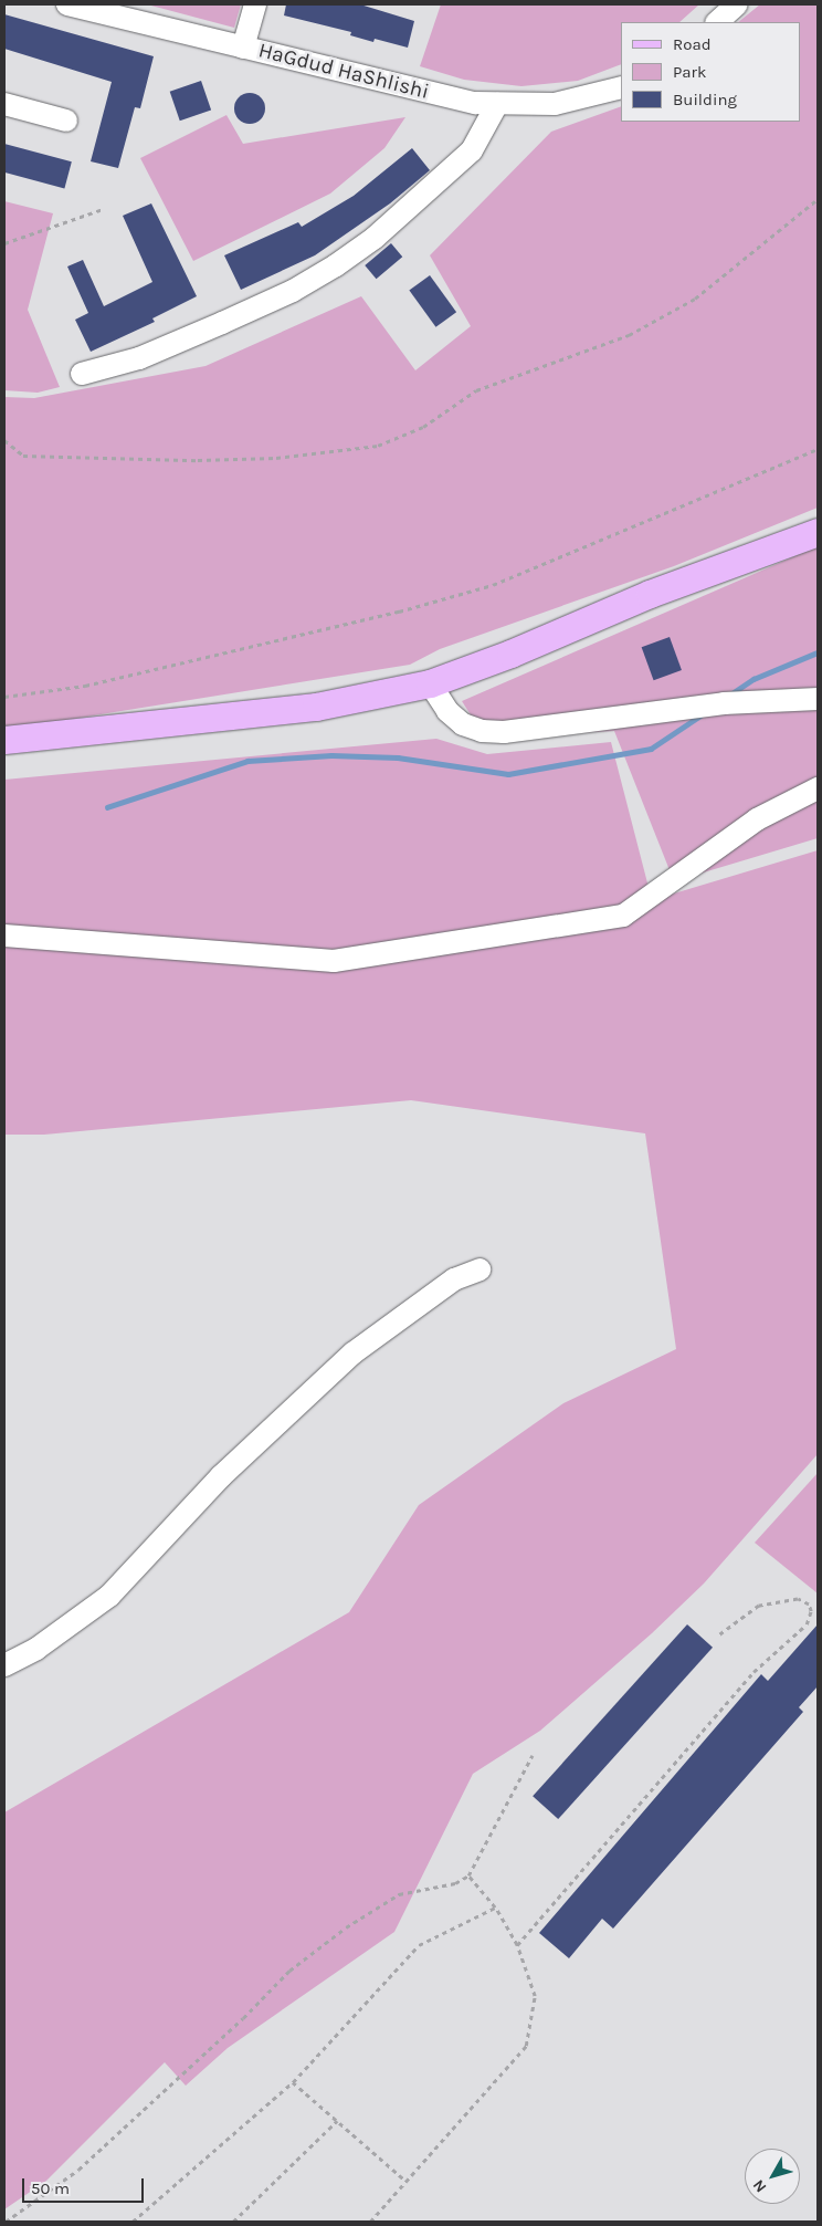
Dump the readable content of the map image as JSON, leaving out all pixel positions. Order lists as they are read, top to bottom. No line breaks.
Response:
{"streets":{"street":["HaGdud HaShlishi"]},"legend":["Road","Park","Building"],"scale_bar":"50 m","north":"bottom left"}
